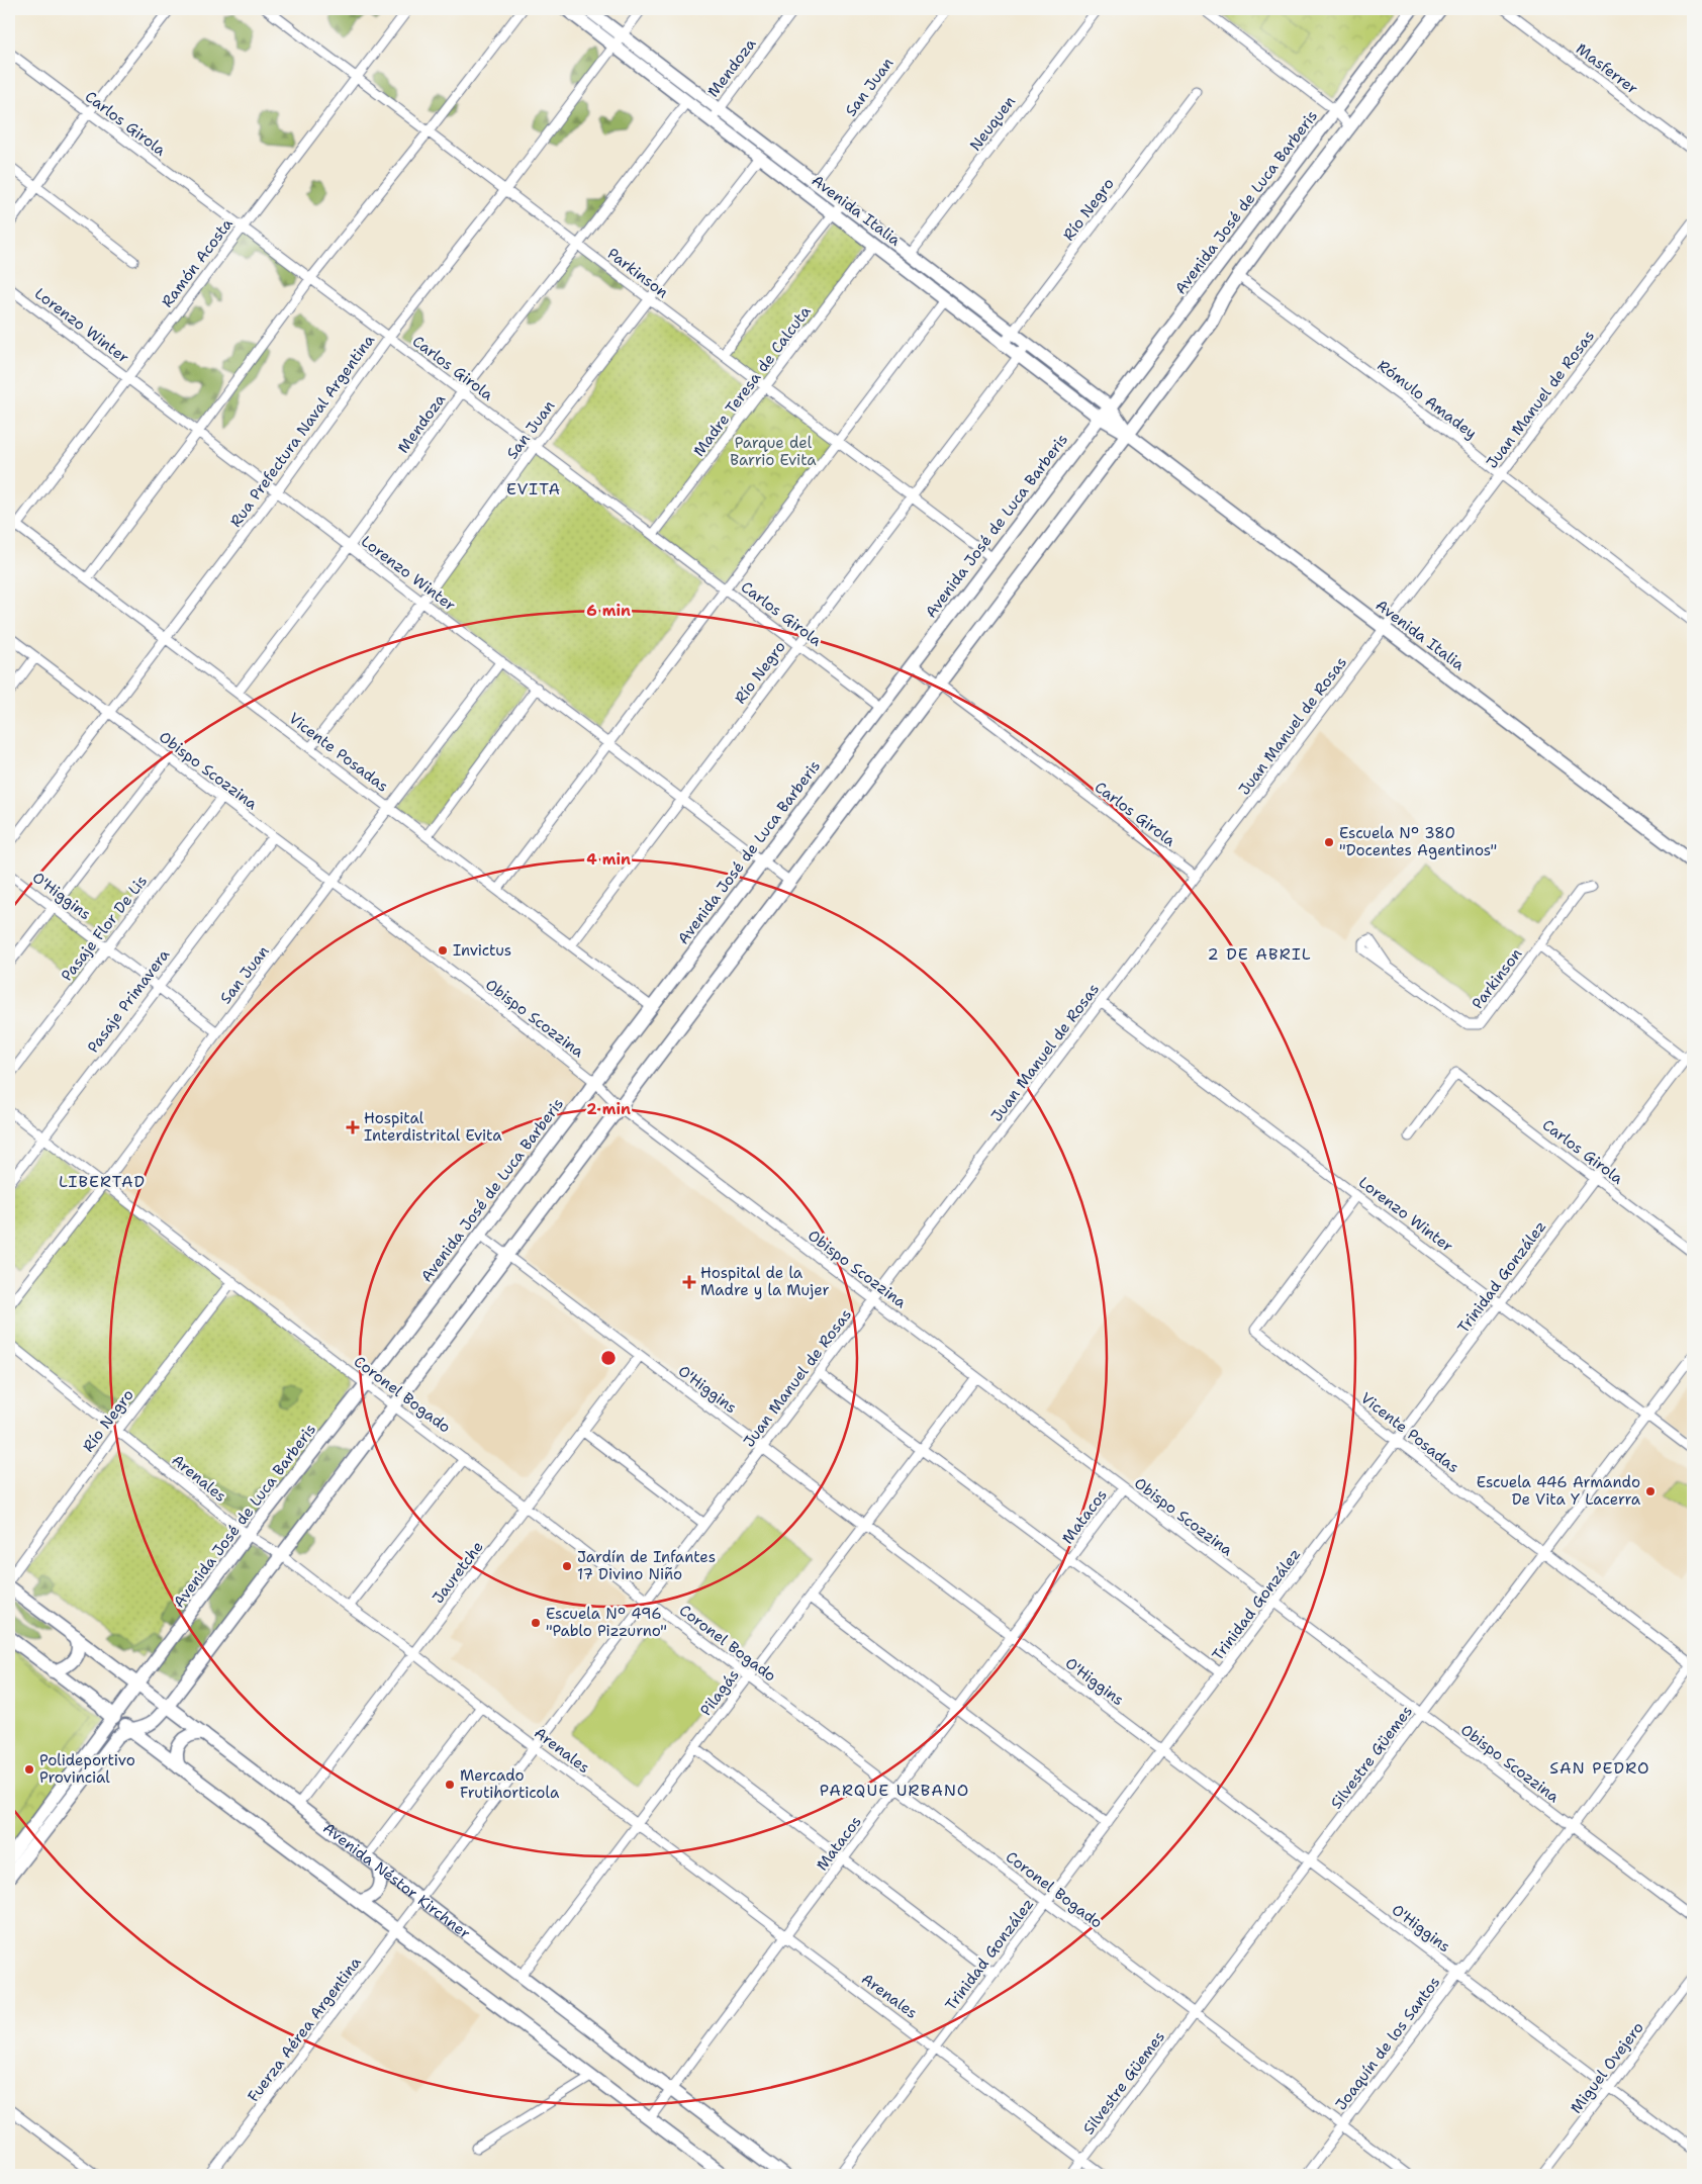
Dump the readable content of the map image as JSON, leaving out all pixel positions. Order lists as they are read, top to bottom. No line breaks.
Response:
{"streets":{"main road":["Avenida José de Luca Barberis","Avenida Italia","Avenida Néstor Kirchner"],"street":["Mendoza","Masferrer","San Juan","Carlos Girola","Neuquen","Río Negro","Ramón Acosta","Parkinson","Lorenzo Winter","Madre Teresa de Calcuta","Rómulo Amadey","Juan Manuel de Rosas","Rua Prefectura Naval Argentina","Vicente Posadas","Obispo Scozzina","O'Higgins","Pasaje Flor De Lis","Pasaje Primavera","Trinidad González","Coronel Bogado","Arenales","Matacos","Jauretche","Pilagás","Silvestre Güemes","Fuerza Aérea Argentina","Joaquín de los Santos","Miguel Ovejero"]},"crossings":[["Mendoza","Carlos Girola"],["Mendoza","Avenida Italia"],["Mendoza","Parkinson"],["Mendoza","Lorenzo Winter"],["Mendoza","Vicente Posadas"],["San Juan","Carlos Girola"],["San Juan","Avenida Italia"],["San Juan","Parkinson"],["San Juan","Lorenzo Winter"],["San Juan","Vicente Posadas"],["San Juan","Obispo Scozzina"],["San Juan","O'Higgins"],["San Juan","Coronel Bogado"],["Carlos Girola","Avenida José de Luca Barberis"],["Carlos Girola","Río Negro"],["Carlos Girola","Ramón Acosta"],["Carlos Girola","Madre Teresa de Calcuta"],["Carlos Girola","Juan Manuel de Rosas"],["Carlos Girola","Rua Prefectura Naval Argentina"],["Carlos Girola","Trinidad González"],["Neuquen","Avenida Italia"],["Avenida José de Luca Barberis","Avenida Italia"],["Avenida José de Luca Barberis","Parkinson"],["Avenida José de Luca Barberis","Lorenzo Winter"],["Avenida José de Luca Barberis","Vicente Posadas"],["Avenida José de Luca Barberis","Obispo Scozzina"],["Avenida José de Luca Barberis","O'Higgins"],["Avenida José de Luca Barberis","Coronel Bogado"],["Avenida José de Luca Barberis","Arenales"],["Avenida José de Luca Barberis","Avenida Néstor Kirchner"],["Río Negro","Avenida Italia"],["Río Negro","Parkinson"],["Río Negro","Lorenzo Winter"],["Río Negro","Vicente Posadas"],["Río Negro","Coronel Bogado"],["Río Negro","Arenales"],["Avenida Italia","Madre Teresa de Calcuta"],["Avenida Italia","Juan Manuel de Rosas"],["Avenida Italia","Rua Prefectura Naval Argentina"],["Ramón Acosta","Parkinson"],["Ramón Acosta","Lorenzo Winter"],["Ramón Acosta","Vicente Posadas"],["Parkinson","Madre Teresa de Calcuta"],["Parkinson","Rua Prefectura Naval Argentina"],["Parkinson","Trinidad González"],["Lorenzo Winter","Juan Manuel de Rosas"],["Lorenzo Winter","Rua Prefectura Naval Argentina"],["Lorenzo Winter","Vicente Posadas"],["Lorenzo Winter","Trinidad González"],["Lorenzo Winter","Silvestre Güemes"],["Rómulo Amadey","Juan Manuel de Rosas"],["Juan Manuel de Rosas","Obispo Scozzina"],["Juan Manuel de Rosas","O'Higgins"],["Juan Manuel de Rosas","Coronel Bogado"],["Juan Manuel de Rosas","Arenales"],["Juan Manuel de Rosas","Avenida Néstor Kirchner"],["Juan Manuel de Rosas","Fuerza Aérea Argentina"],["Rua Prefectura Naval Argentina","Vicente Posadas"],["Rua Prefectura Naval Argentina","Obispo Scozzina"],["Vicente Posadas","Trinidad González"],["Vicente Posadas","Silvestre Güemes"],["Vicente Posadas","Joaquín de los Santos"],["Obispo Scozzina","Pasaje Flor De Lis"],["Obispo Scozzina","Pasaje Primavera"],["Obispo Scozzina","Trinidad González"],["Obispo Scozzina","Matacos"],["Obispo Scozzina","Pilagás"],["Obispo Scozzina","Silvestre Güemes"],["Obispo Scozzina","Joaquín de los Santos"],["O'Higgins","Pasaje Flor De Lis"],["O'Higgins","Pasaje Primavera"],["O'Higgins","Trinidad González"],["O'Higgins","Matacos"],["O'Higgins","Jauretche"],["O'Higgins","Pilagás"],["O'Higgins","Silvestre Güemes"],["O'Higgins","Joaquín de los Santos"],["O'Higgins","Miguel Ovejero"],["Pasaje Primavera","Coronel Bogado"],["Trinidad González","Coronel Bogado"],["Trinidad González","Arenales"],["Coronel Bogado","Matacos"],["Coronel Bogado","Jauretche"],["Coronel Bogado","Pilagás"],["Coronel Bogado","Silvestre Güemes"],["Coronel Bogado","Joaquín de los Santos"],["Arenales","Matacos"],["Arenales","Jauretche"],["Arenales","Pilagás"],["Arenales","Silvestre Güemes"],["Matacos","Avenida Néstor Kirchner"],["Jauretche","Avenida Néstor Kirchner"],["Pilagás","Avenida Néstor Kirchner"],["Avenida Néstor Kirchner","Fuerza Aérea Argentina"]],"districts":["EVITA","2 DE ABRIL","LIBERTAD","SAN PEDRO","PARQUE URBANO"],"parks":["Parque del Barrio Evita"],"places":{"other":["Escuela N° 380 \"Docentes Agentinos\"","Invictus","Escuela 446 Armando De Vita Y Lacerra","Jardín de Infantes 17 Divino Niño","Escuela N° 496 \"Pablo Pizzurno\"","Polideportivo Provincial","Mercado Frutihorticola"],"health":["Hospital Interdistrital Evita","Hospital de la Madre y la Mujer"]},"rings":["6 min","4 min","2 min"]}
